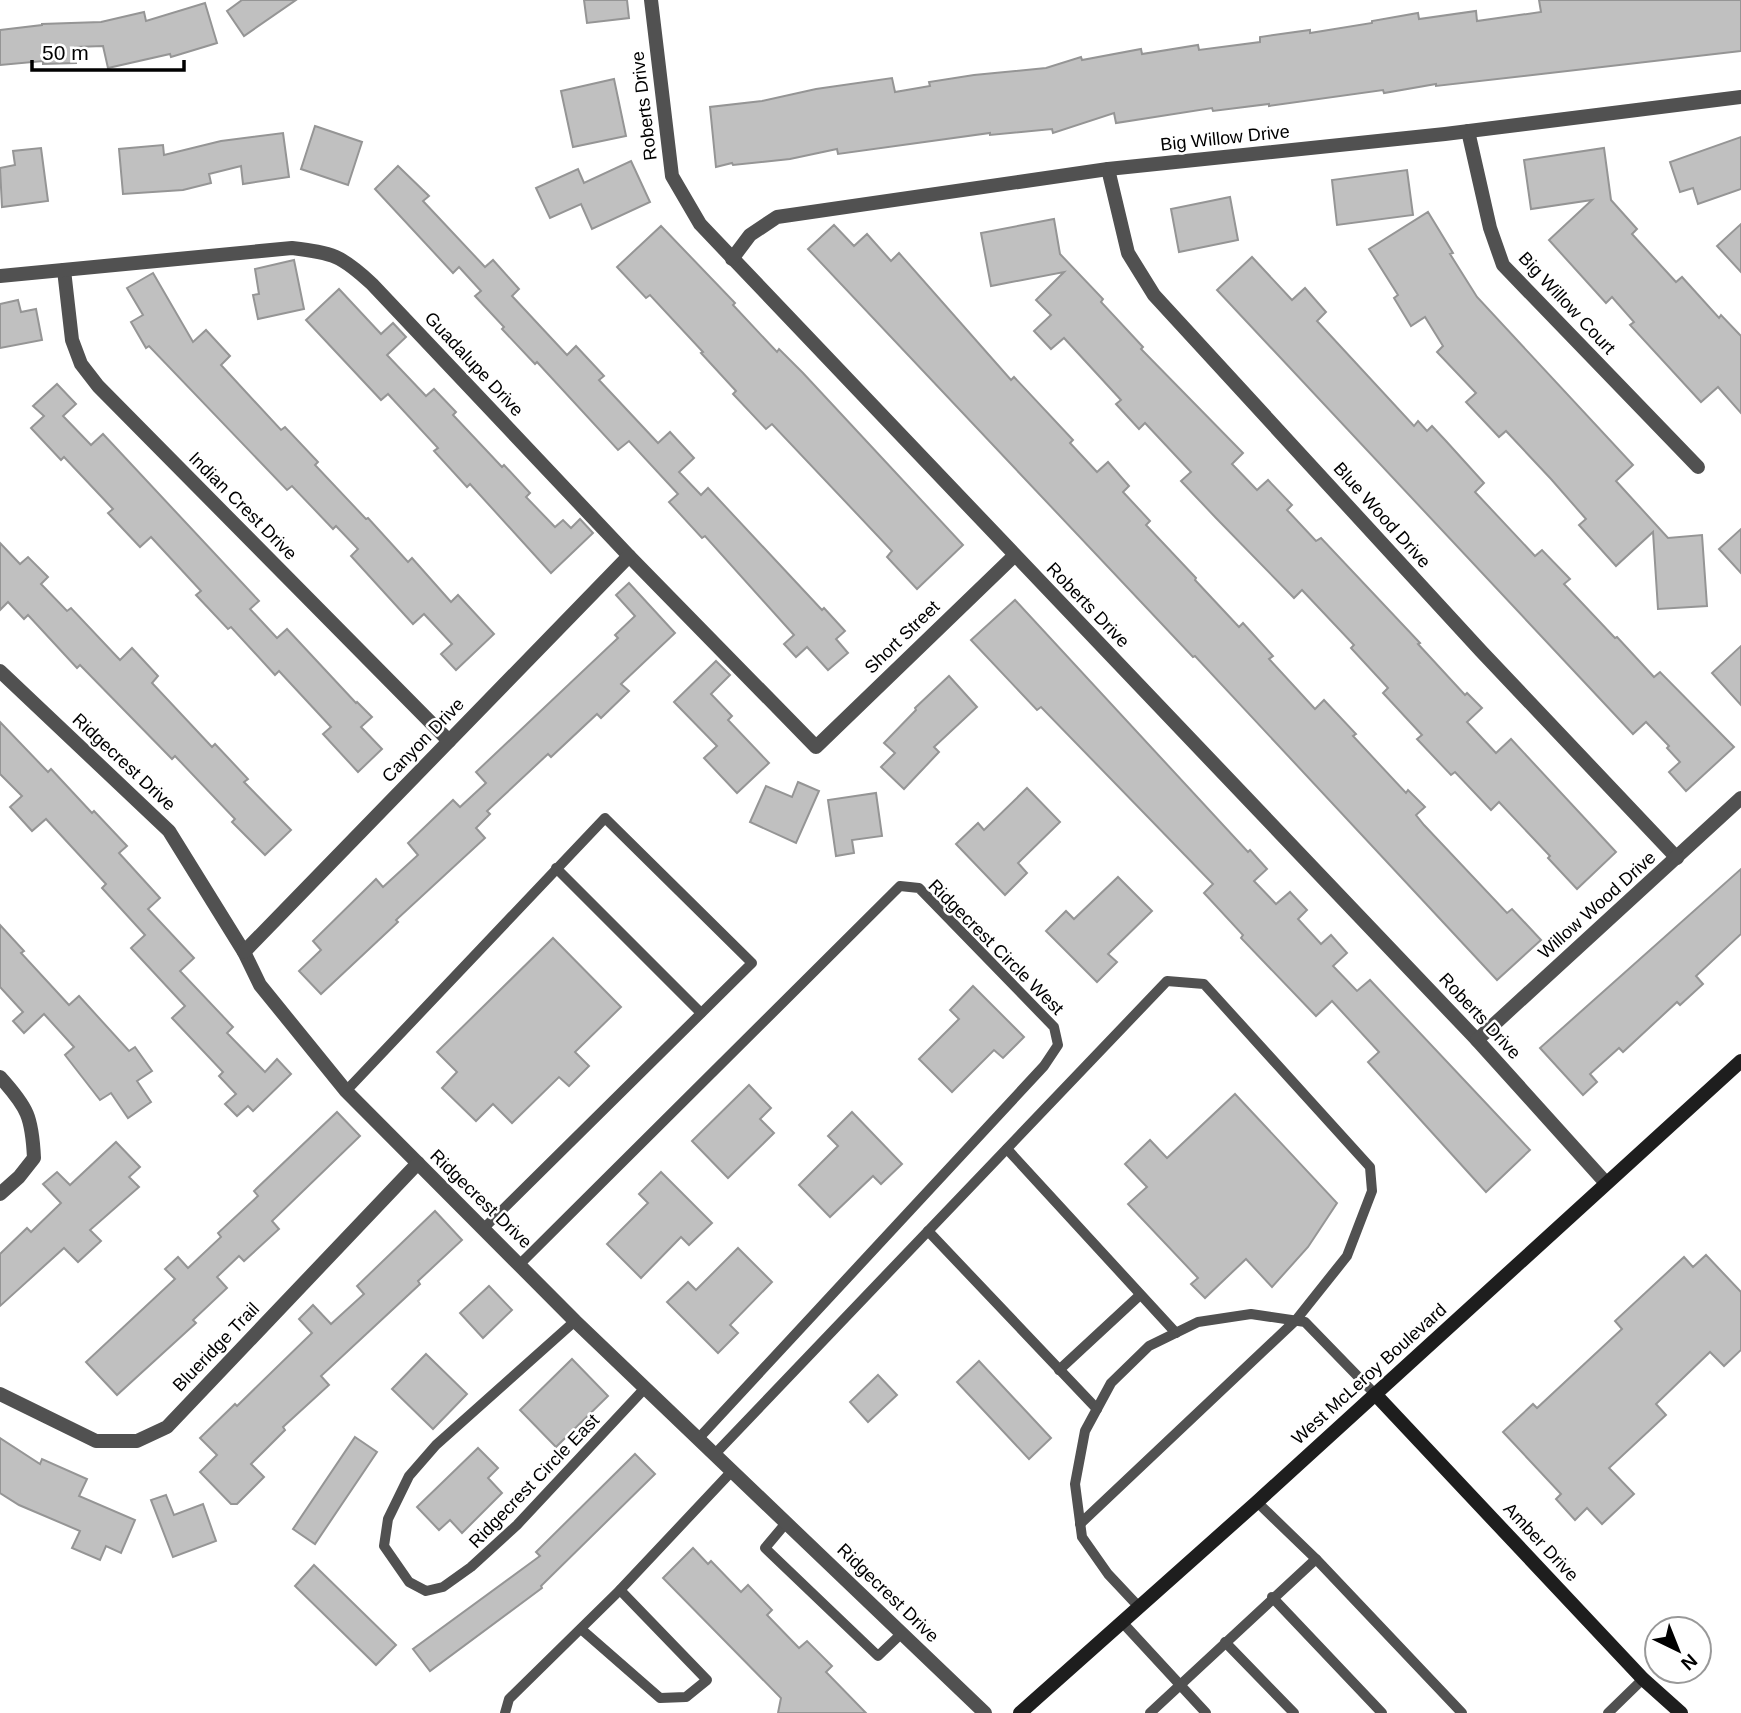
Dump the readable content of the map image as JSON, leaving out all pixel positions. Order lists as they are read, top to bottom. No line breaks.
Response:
{"streets":{"main road":["West McLeroy Boulevard","Amber Drive"],"street":["Roberts Drive","Big Willow Drive","Big Willow Court","Guadalupe Drive","Indian Crest Drive","Blue Wood Drive","Short Street","Canyon Drive","Ridgecrest Drive","Willow Wood Drive","Blueridge Trail"],"lane":["Ridgecrest Circle West","Ridgecrest Circle East"]},"crossings":[["Roberts Drive","Big Willow Drive"],["Roberts Drive","Short Street"],["Roberts Drive","Willow Wood Drive"],["Roberts Drive","West McLeroy Boulevard"],["Big Willow Drive","Big Willow Court"],["Big Willow Drive","Blue Wood Drive"],["Guadalupe Drive","Indian Crest Drive"],["Guadalupe Drive","Short Street"],["Guadalupe Drive","Canyon Drive"],["Indian Crest Drive","Canyon Drive"],["Blue Wood Drive","Willow Wood Drive"],["Canyon Drive","Ridgecrest Drive"],["Ridgecrest Drive","Ridgecrest Circle West"],["Ridgecrest Drive","Blueridge Trail"],["Ridgecrest Drive","Ridgecrest Circle East"],["West McLeroy Boulevard","Amber Drive"]],"scale_bar":"50 m","north":"bottom right"}
